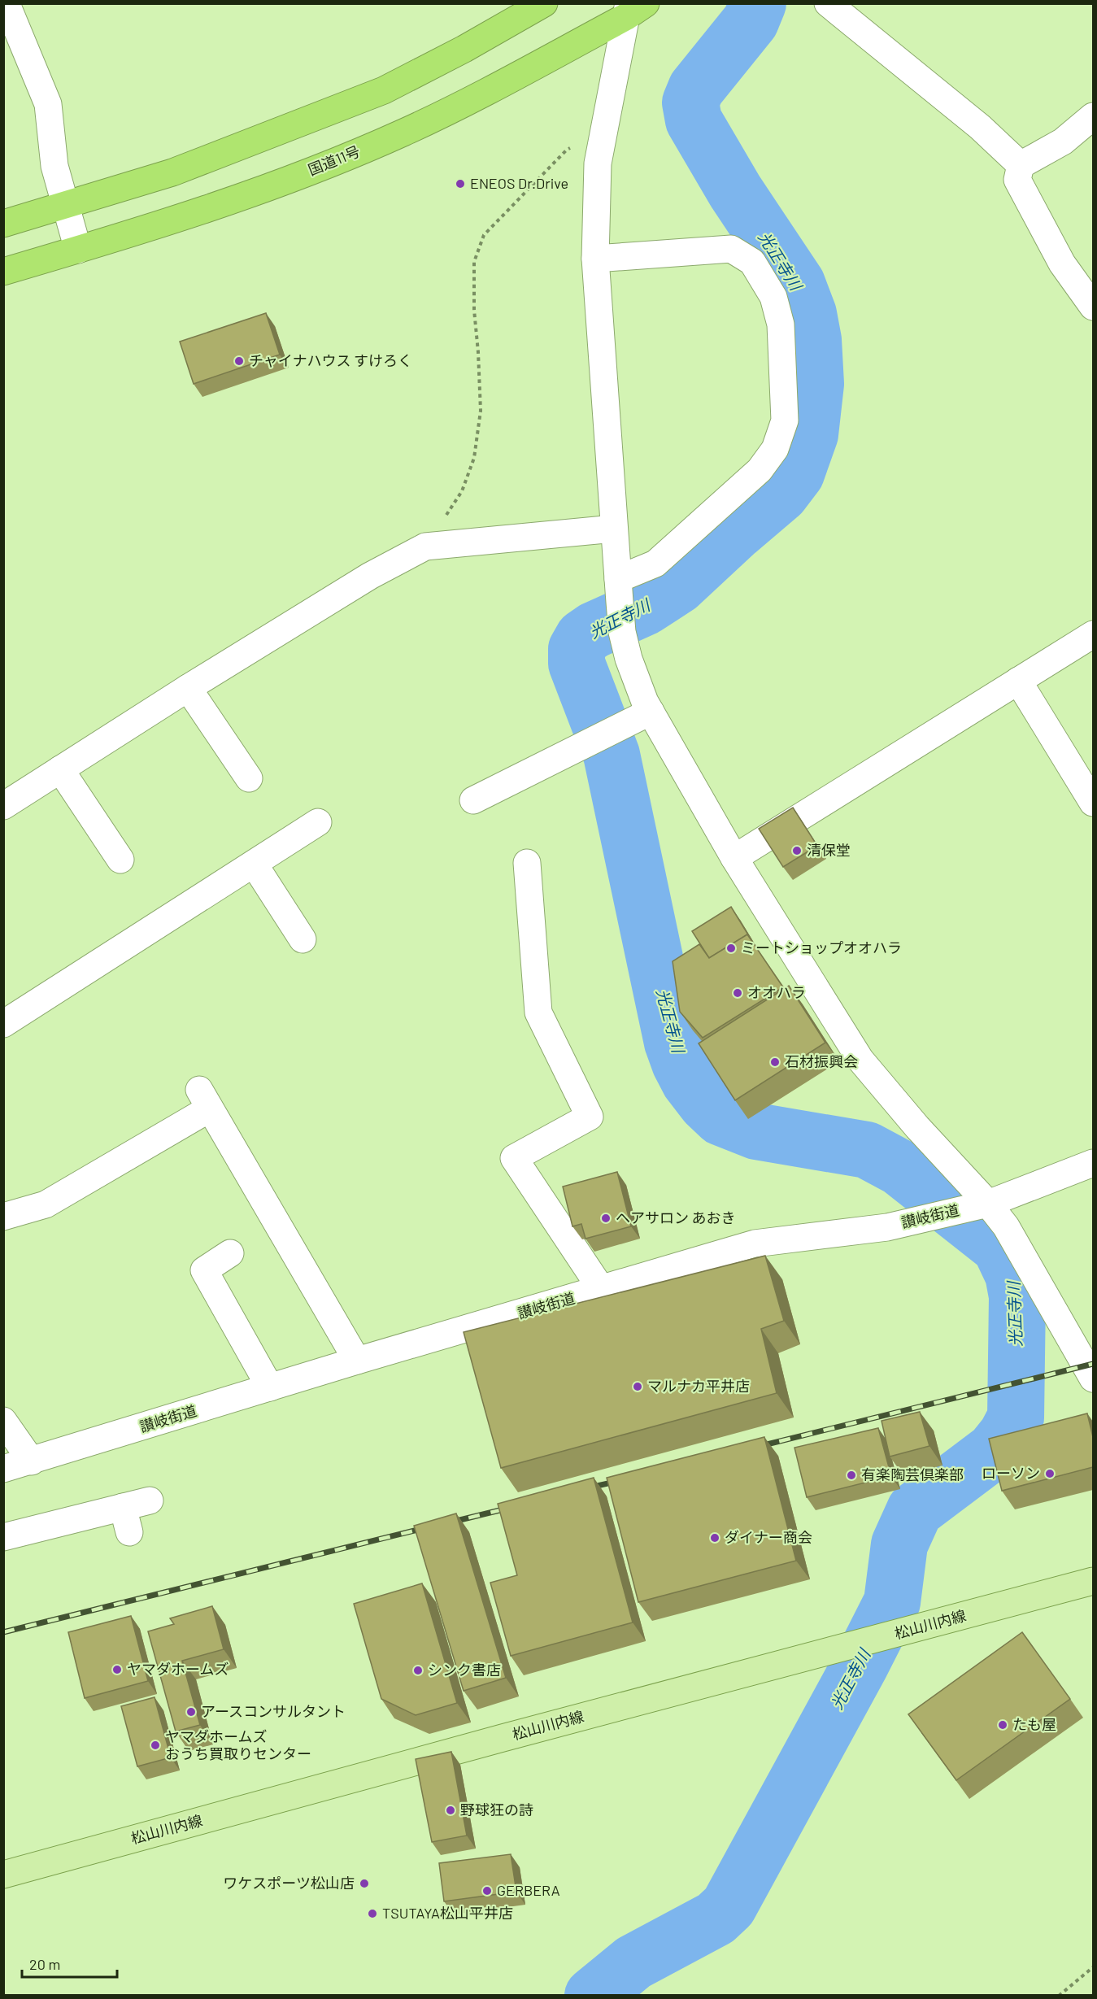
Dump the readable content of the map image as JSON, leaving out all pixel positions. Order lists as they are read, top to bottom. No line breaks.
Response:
{"streets":{"highway":["国道11号"],"main road":["松山川内線"],"street":["讃岐街道"]},"water":["光正寺川"],"places":["ENEOS Dr.Drive","チャイナハウス すけろく","清保堂","ミートショップオオハラ","オオハラ","石材振興会","ヘアサロン あおき","マルナカ平井店","ローソン","有楽陶芸倶楽部","ダイナー商会","ヤマダホームズ","シンク書店","アースコンサルタント","たも屋","ヤマダホームズ おうち買取りセンター","野球狂の詩","ワケスポーツ松山店","GERBERA","TSUTAYA松山平井店"],"scale_bar":"20 m"}
